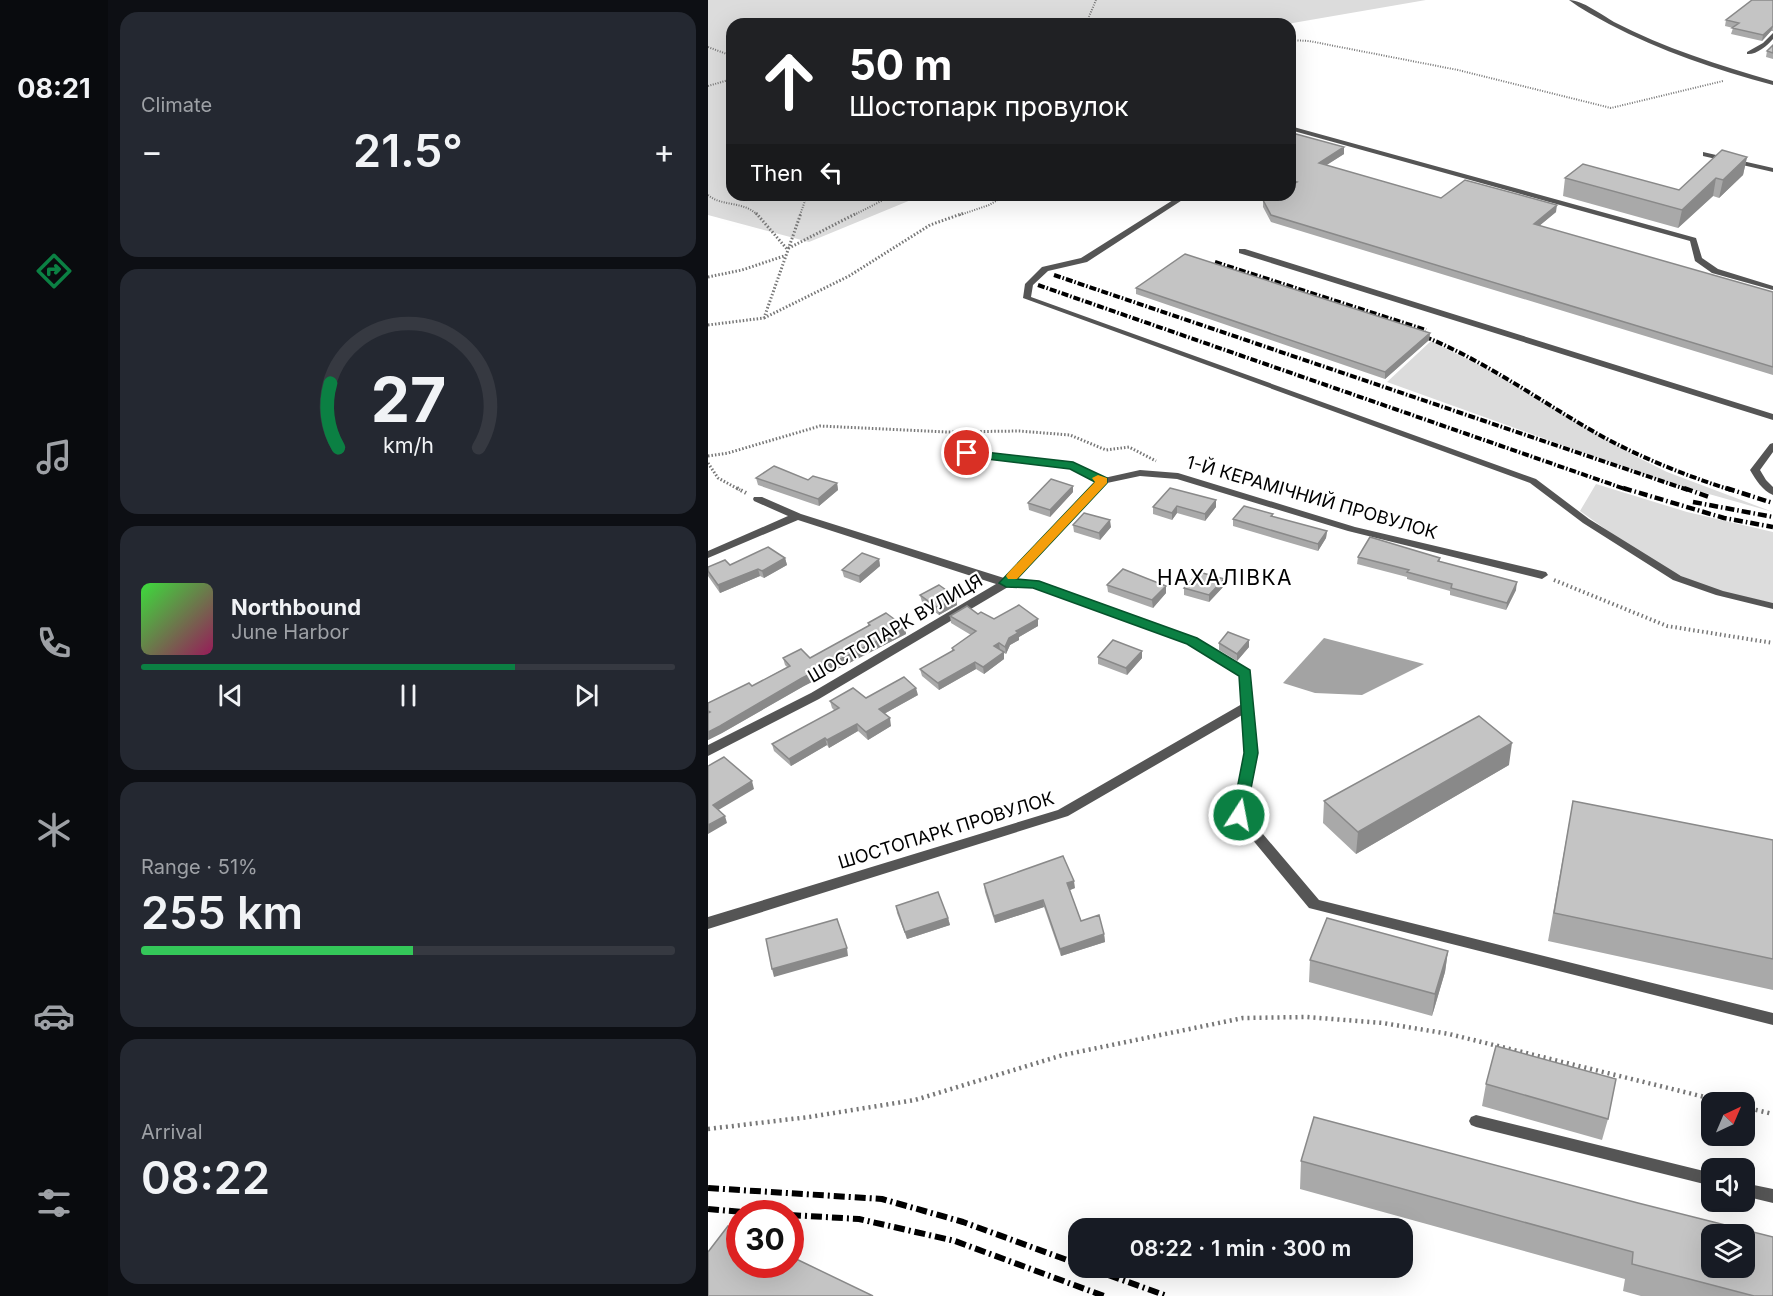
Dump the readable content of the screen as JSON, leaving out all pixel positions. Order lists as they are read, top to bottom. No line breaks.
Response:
{"streets":{"street":["1-Й КЕРАМІЧНИЙ ПРОВУЛОК","ШОСТОПАРК ВУЛИЦЯ","ШОСТОПАРК ПРОВУЛОК"]},"crossings":[["1-Й КЕРАМІЧНИЙ ПРОВУЛОК","ШОСТОПАРК ВУЛИЦЯ"]],"districts":["НАХАЛІВКА"],"north":"top right","page":{"tabs":"08:21","tile":["Climate",["Range · 51%","255 km"],["Arrival","08:22"]],"turn":["50 m","Шостопарк провулок"],"heat":["−","21.5°","+"],"then":"Then","song":["Northbound","June Harbor"],"limit":"30","trip":"08:22 · 1 min · 300 m","gauge":["27","km/h"]}}
